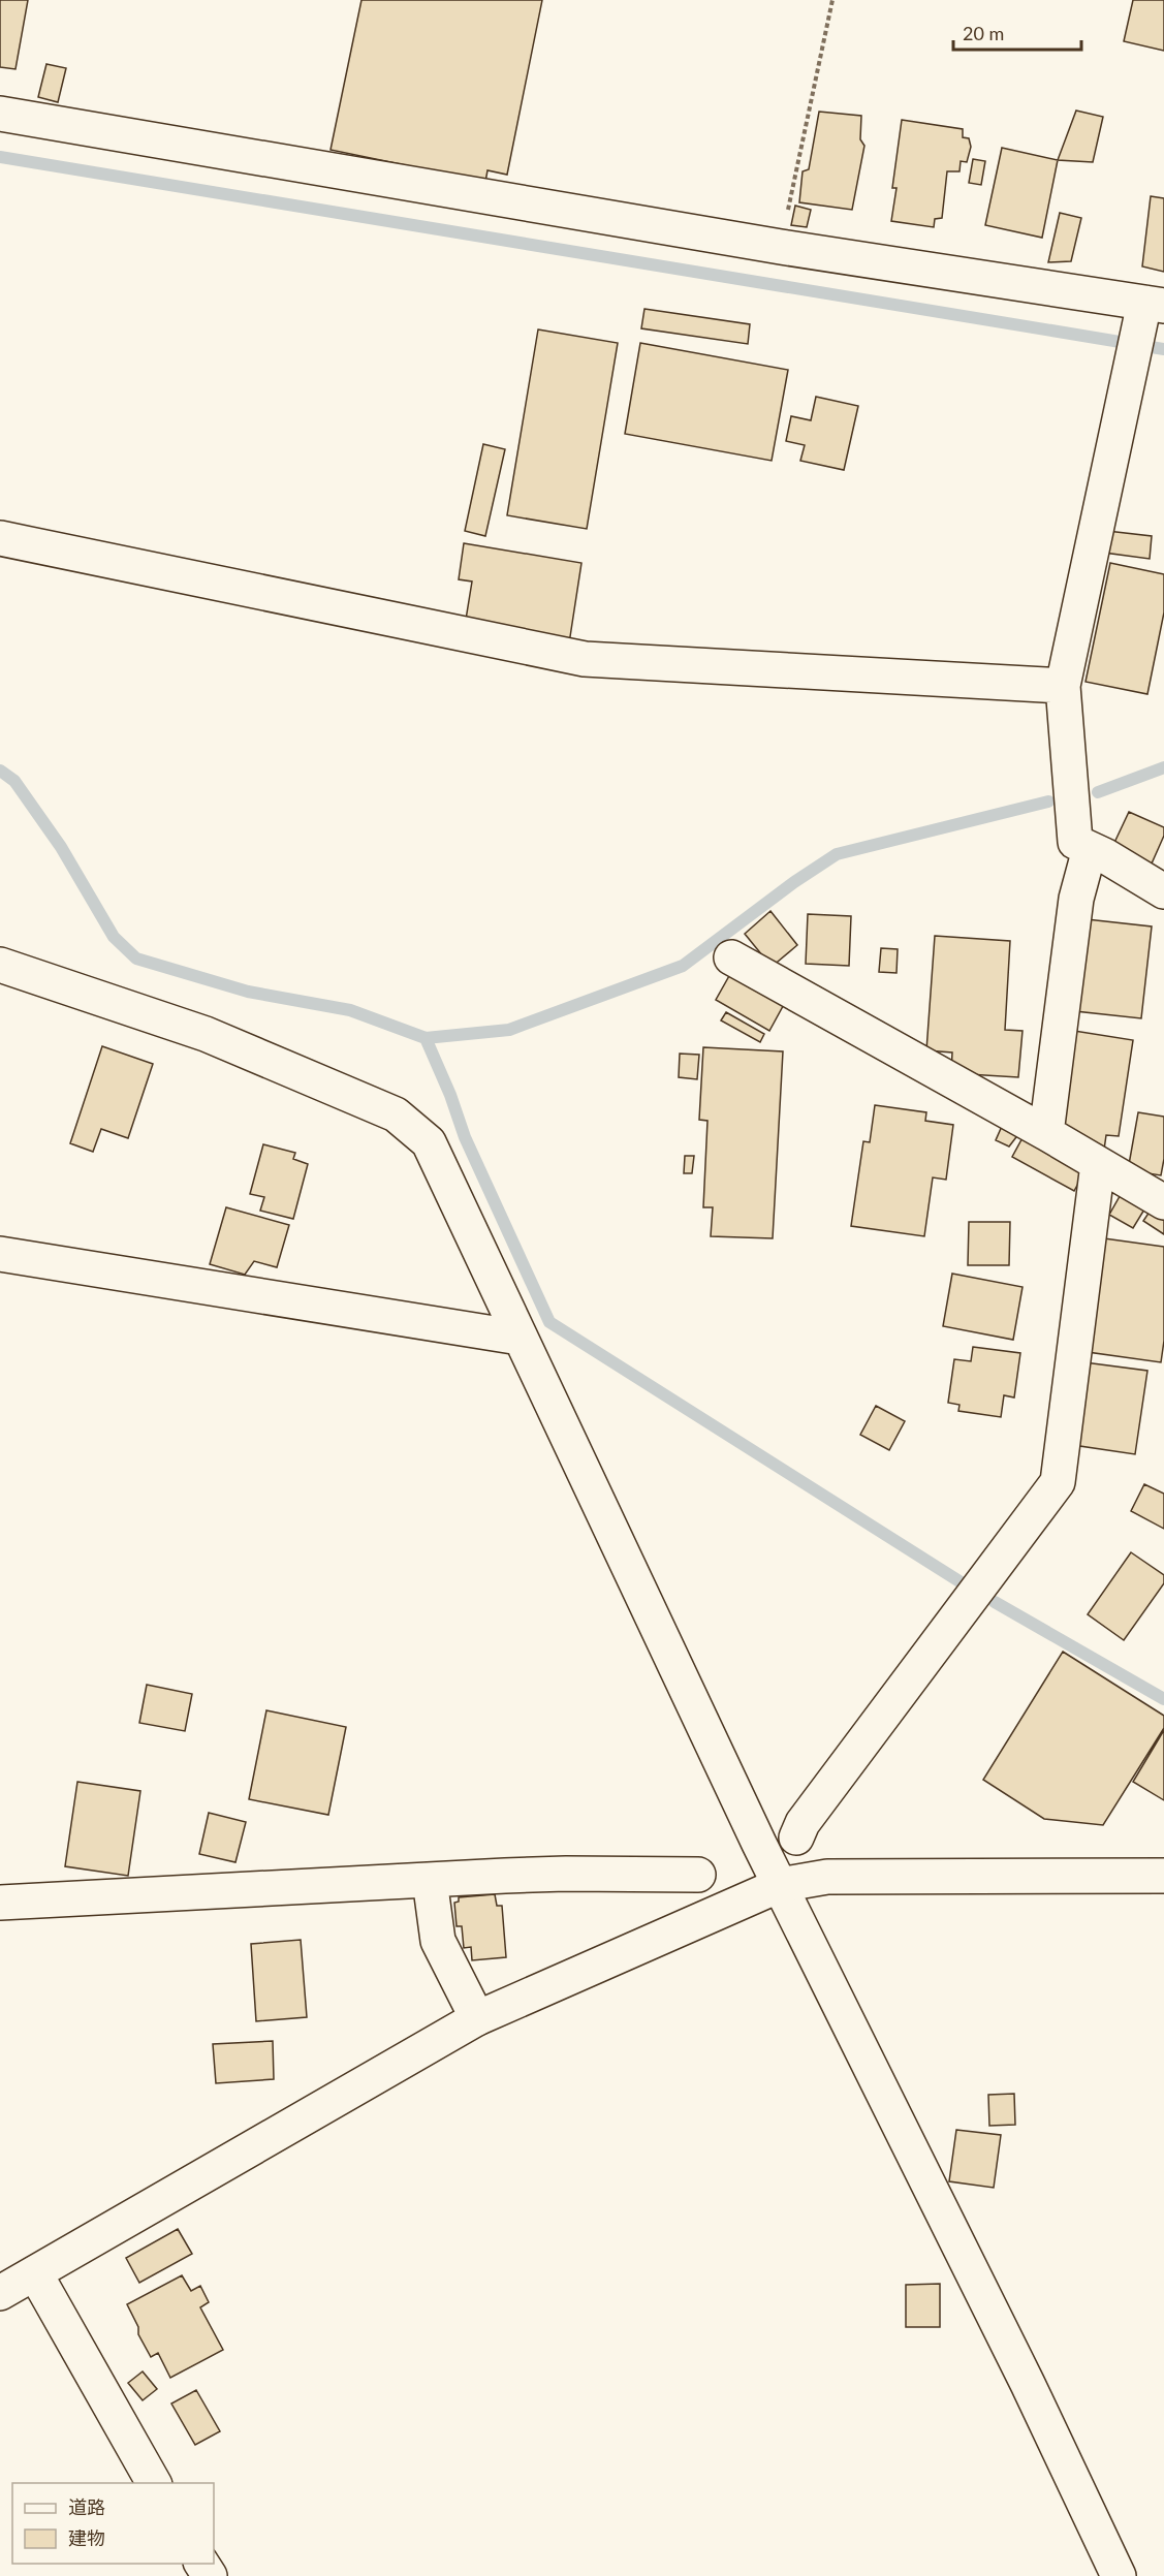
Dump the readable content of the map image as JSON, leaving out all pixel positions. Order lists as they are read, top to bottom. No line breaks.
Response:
{"legend":["道路","建物"],"scale_bar":"20 m"}
